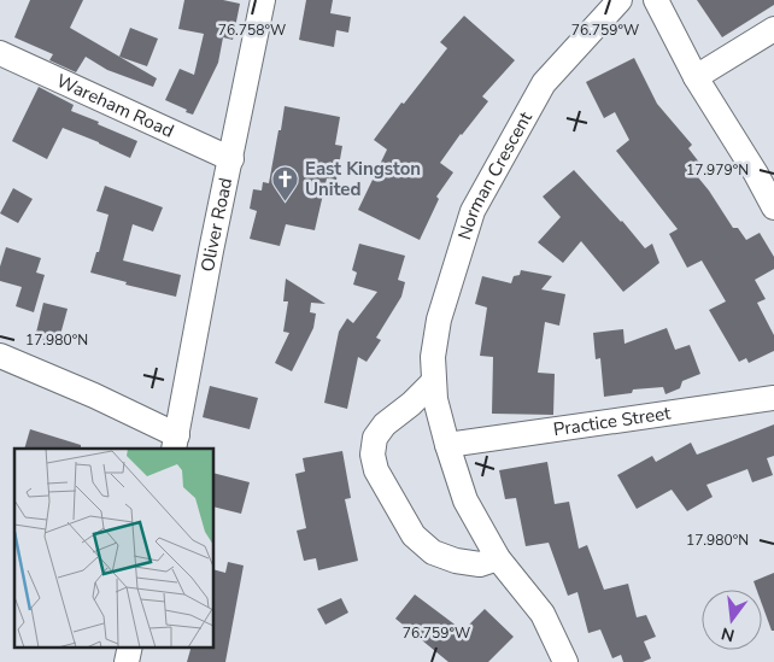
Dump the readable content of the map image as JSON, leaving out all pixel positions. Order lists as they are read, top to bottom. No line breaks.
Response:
{"streets":{"street":["Wareham Road","Norman Crescent","Oliver Road","Practice Street"]},"crossings":[["Wareham Road","Oliver Road"],["Norman Crescent","Practice Street"]],"places":{"church":["East Kingston United"]},"north":"bottom","coordinates":["76.758°W","76.759°W","17.979°N","17.980°N"]}
